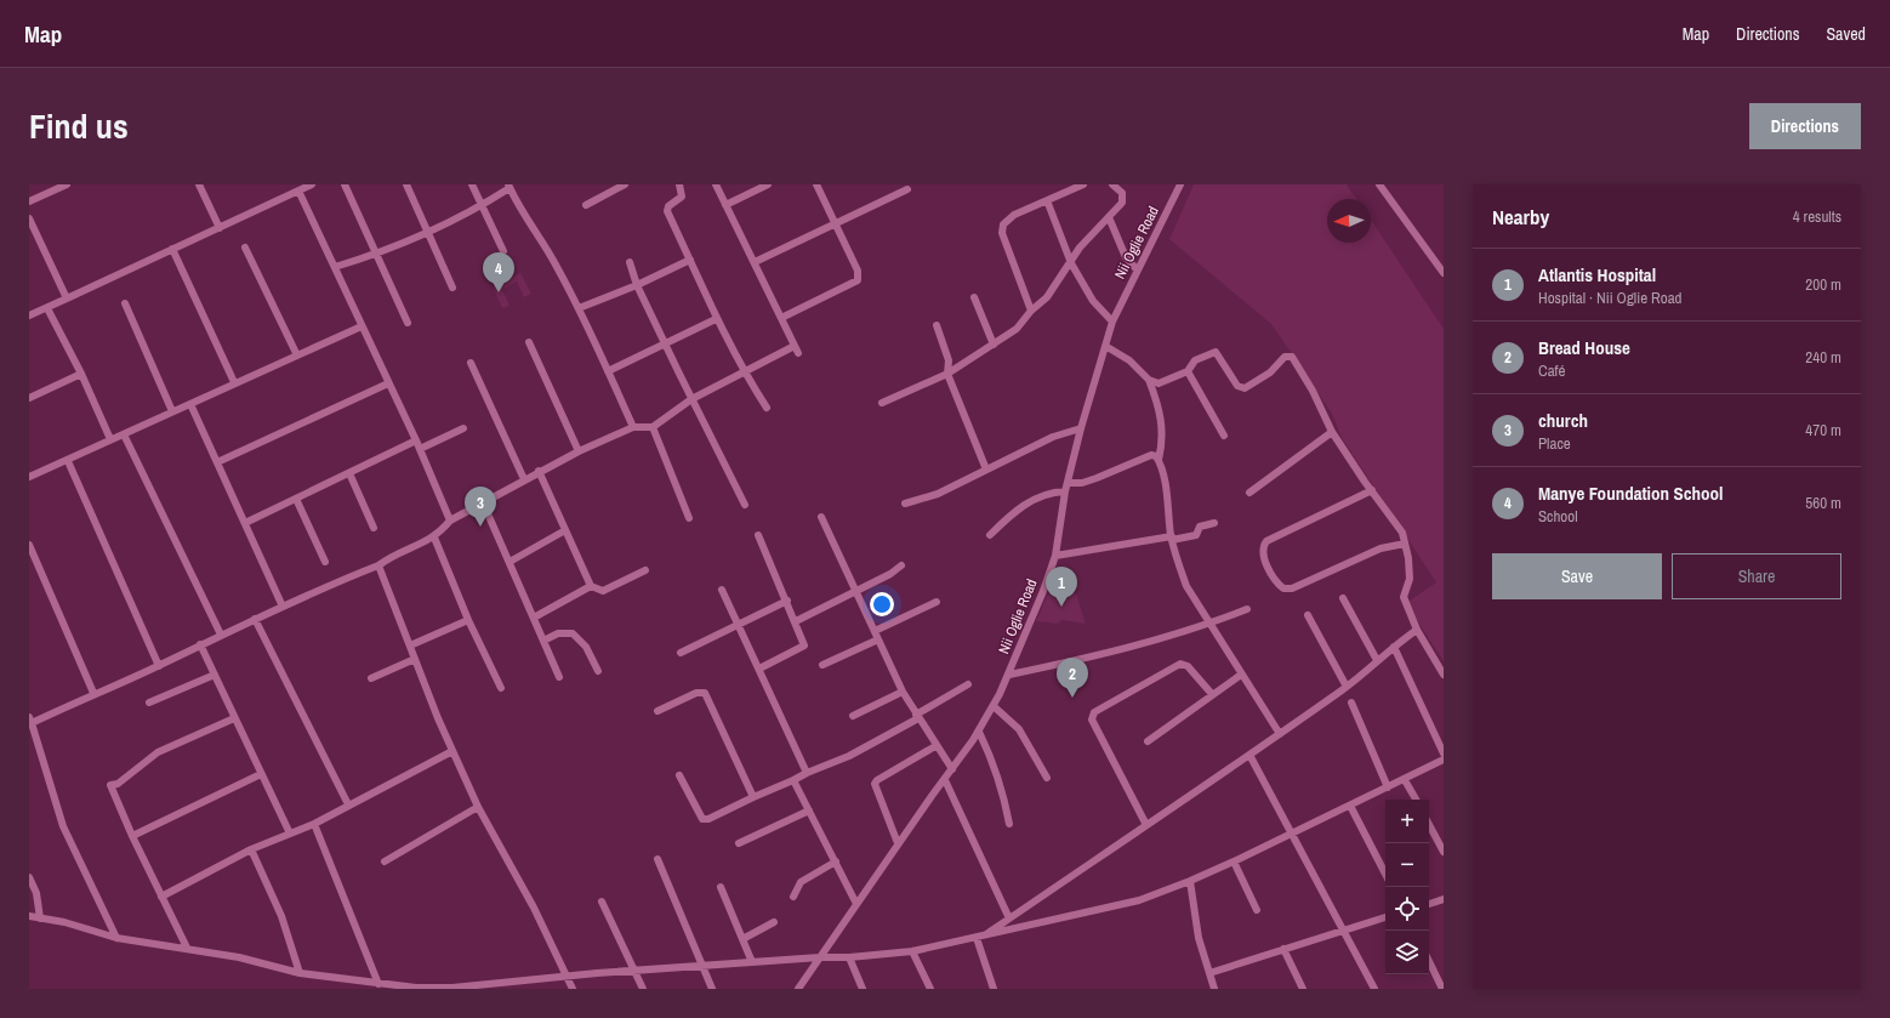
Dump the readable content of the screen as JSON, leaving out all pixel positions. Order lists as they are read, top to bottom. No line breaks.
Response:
{"streets":{"street":["Nii Oglie Road"]},"north":"left","page":{"header":"Map","nav":["Map","Directions","Saved"],"title":"Find us","buttons":["Directions",["Save","Share"]],"heading":["Nearby","4 results"],"list":[{"mark":"1","name":"Atlantis Hospital","note":"Hospital · Nii Oglie Road","value":"200 m"},{"mark":"2","name":"Bread House","note":"Café","value":"240 m"},{"mark":"3","name":"church","note":"Place","value":"470 m"},{"mark":"4","name":"Manye Foundation School","note":"School","value":"560 m"}],"pins":["4","3","1","2"],"map_buttons":["+","−"]}}
